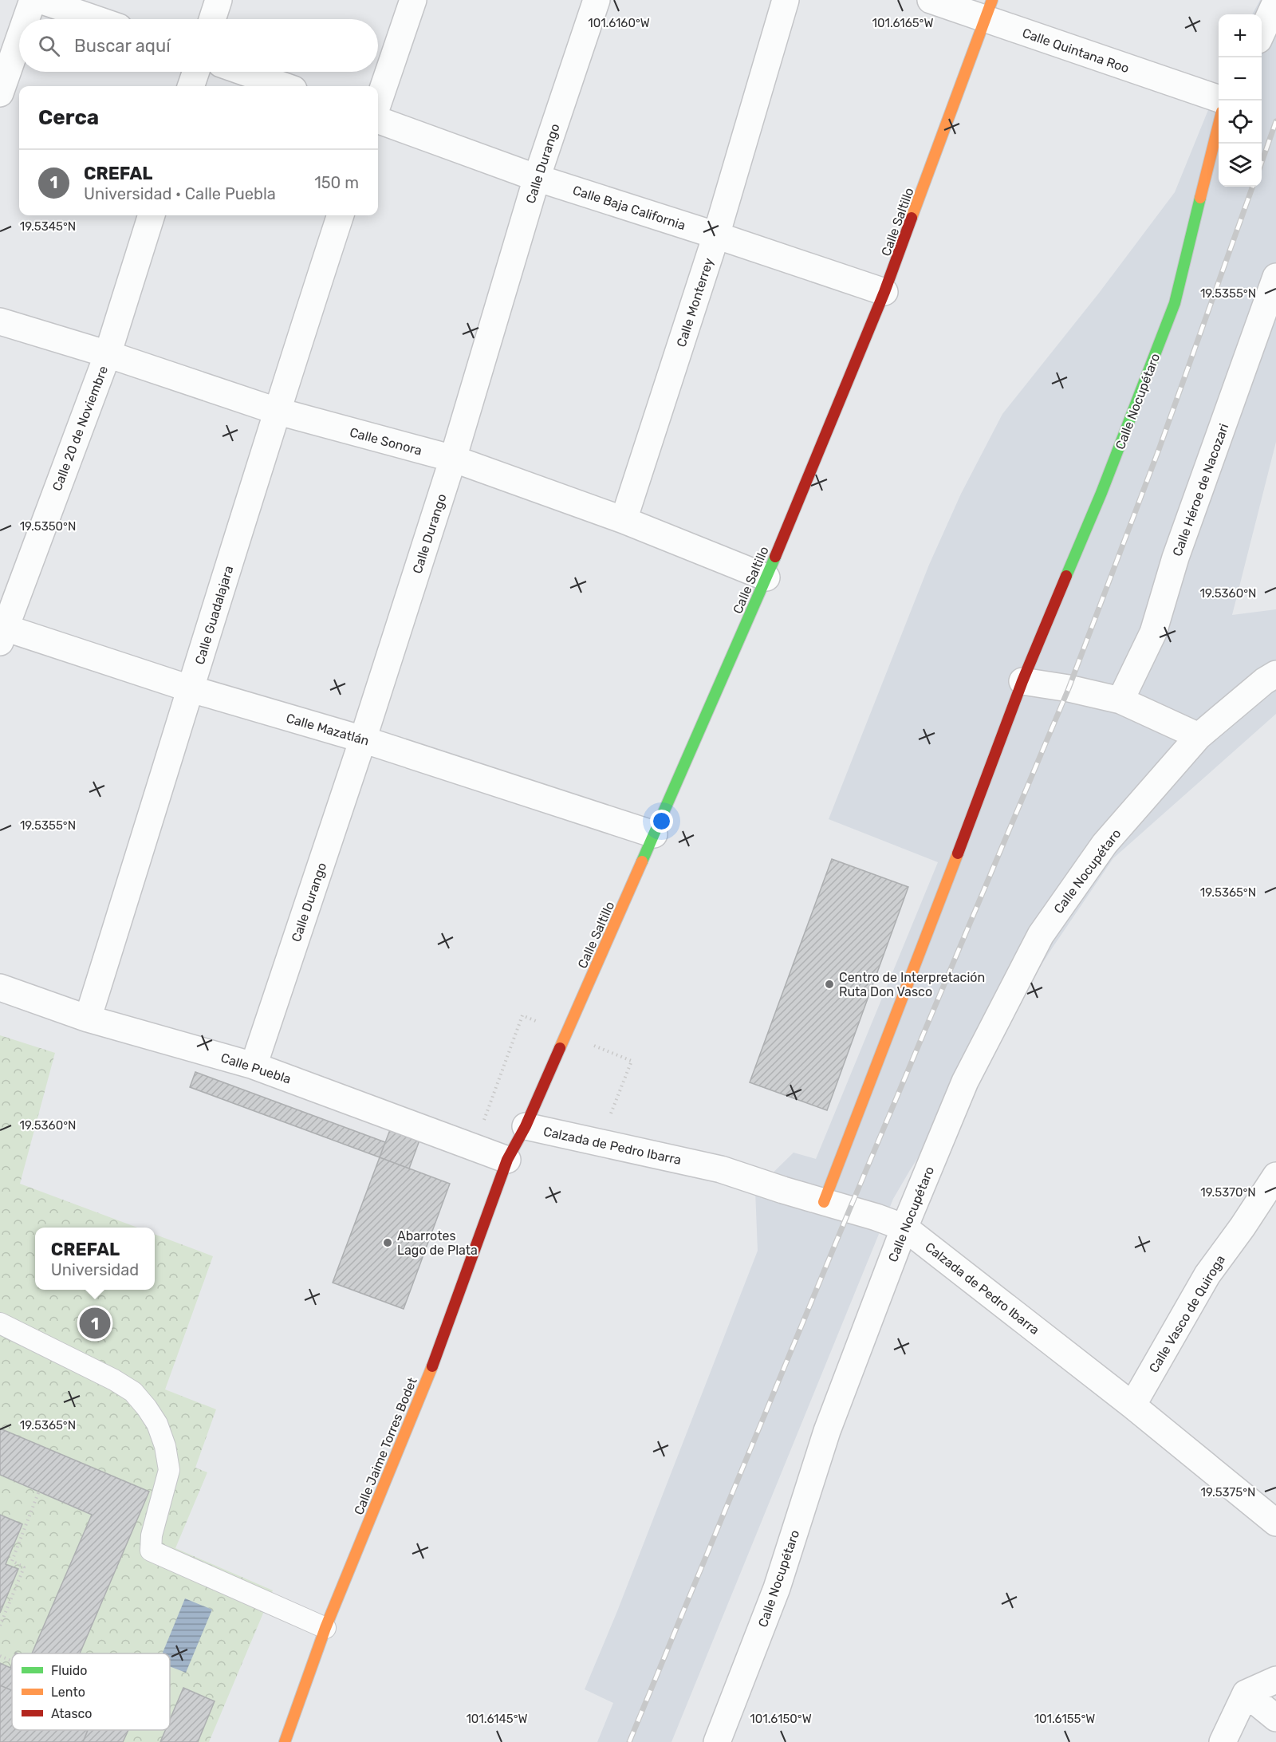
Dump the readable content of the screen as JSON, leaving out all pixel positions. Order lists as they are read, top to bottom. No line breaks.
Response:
{"streets":{"main road":["Calle Saltillo","Calle Nocupétaro","Calle Jaime Torres Bodet"],"street":["Calle Quintana Roo","Calle Durango","Calle Baja California","Calle Monterrey","Calle 20 de Noviembre","Calle Sonora","Calle Héroe de Nacozari","Calle Guadalajara","Calle Mazatlán","Calle Puebla","Calzada de Pedro Ibarra","Calle Vasco de Quiroga"]},"crossings":[["Calle Quintana Roo","Calle Saltillo"],["Calle Durango","Calle Baja California"],["Calle Durango","Calle Sonora"],["Calle Durango","Calle Mazatlán"],["Calle Durango","Calle Puebla"],["Calle Baja California","Calle Saltillo"],["Calle Baja California","Calle Monterrey"],["Calle Saltillo","Calle Sonora"],["Calle Saltillo","Calle Mazatlán"],["Calle Saltillo","Calle Puebla"],["Calle Saltillo","Calzada de Pedro Ibarra"],["Calle Saltillo","Calle Jaime Torres Bodet"],["Calle Monterrey","Calle Sonora"],["Calle Nocupétaro","Calzada de Pedro Ibarra"],["Calle 20 de Noviembre","Calle Sonora"],["Calle 20 de Noviembre","Calle Mazatlán"],["Calle Sonora","Calle Guadalajara"],["Calle Guadalajara","Calle Mazatlán"],["Calle Guadalajara","Calle Puebla"],["Calle Puebla","Calle Jaime Torres Bodet"],["Calzada de Pedro Ibarra","Calle Vasco de Quiroga"]],"places":["Centro de Interpretación Ruta Don Vasco","Abarrotes Lago de Plata"],"legend":["Fluido","Lento","Atasco"],"page":{"map_buttons":["+","−"],"search":"Buscar aquí","heading":"Cerca","list":[{"mark":"1","name":"CREFAL","note":"Universidad · Calle Puebla","value":"150 m"}],"popup":["CREFAL","Universidad"],"pins":"1"},"coordinates":["101.6160°W","101.6165°W","19.5345°N","19.5355°N","19.5350°N","19.5360°N","19.5365°N","19.5370°N","19.5375°N","101.6145°W","101.6150°W","101.6155°W"]}
